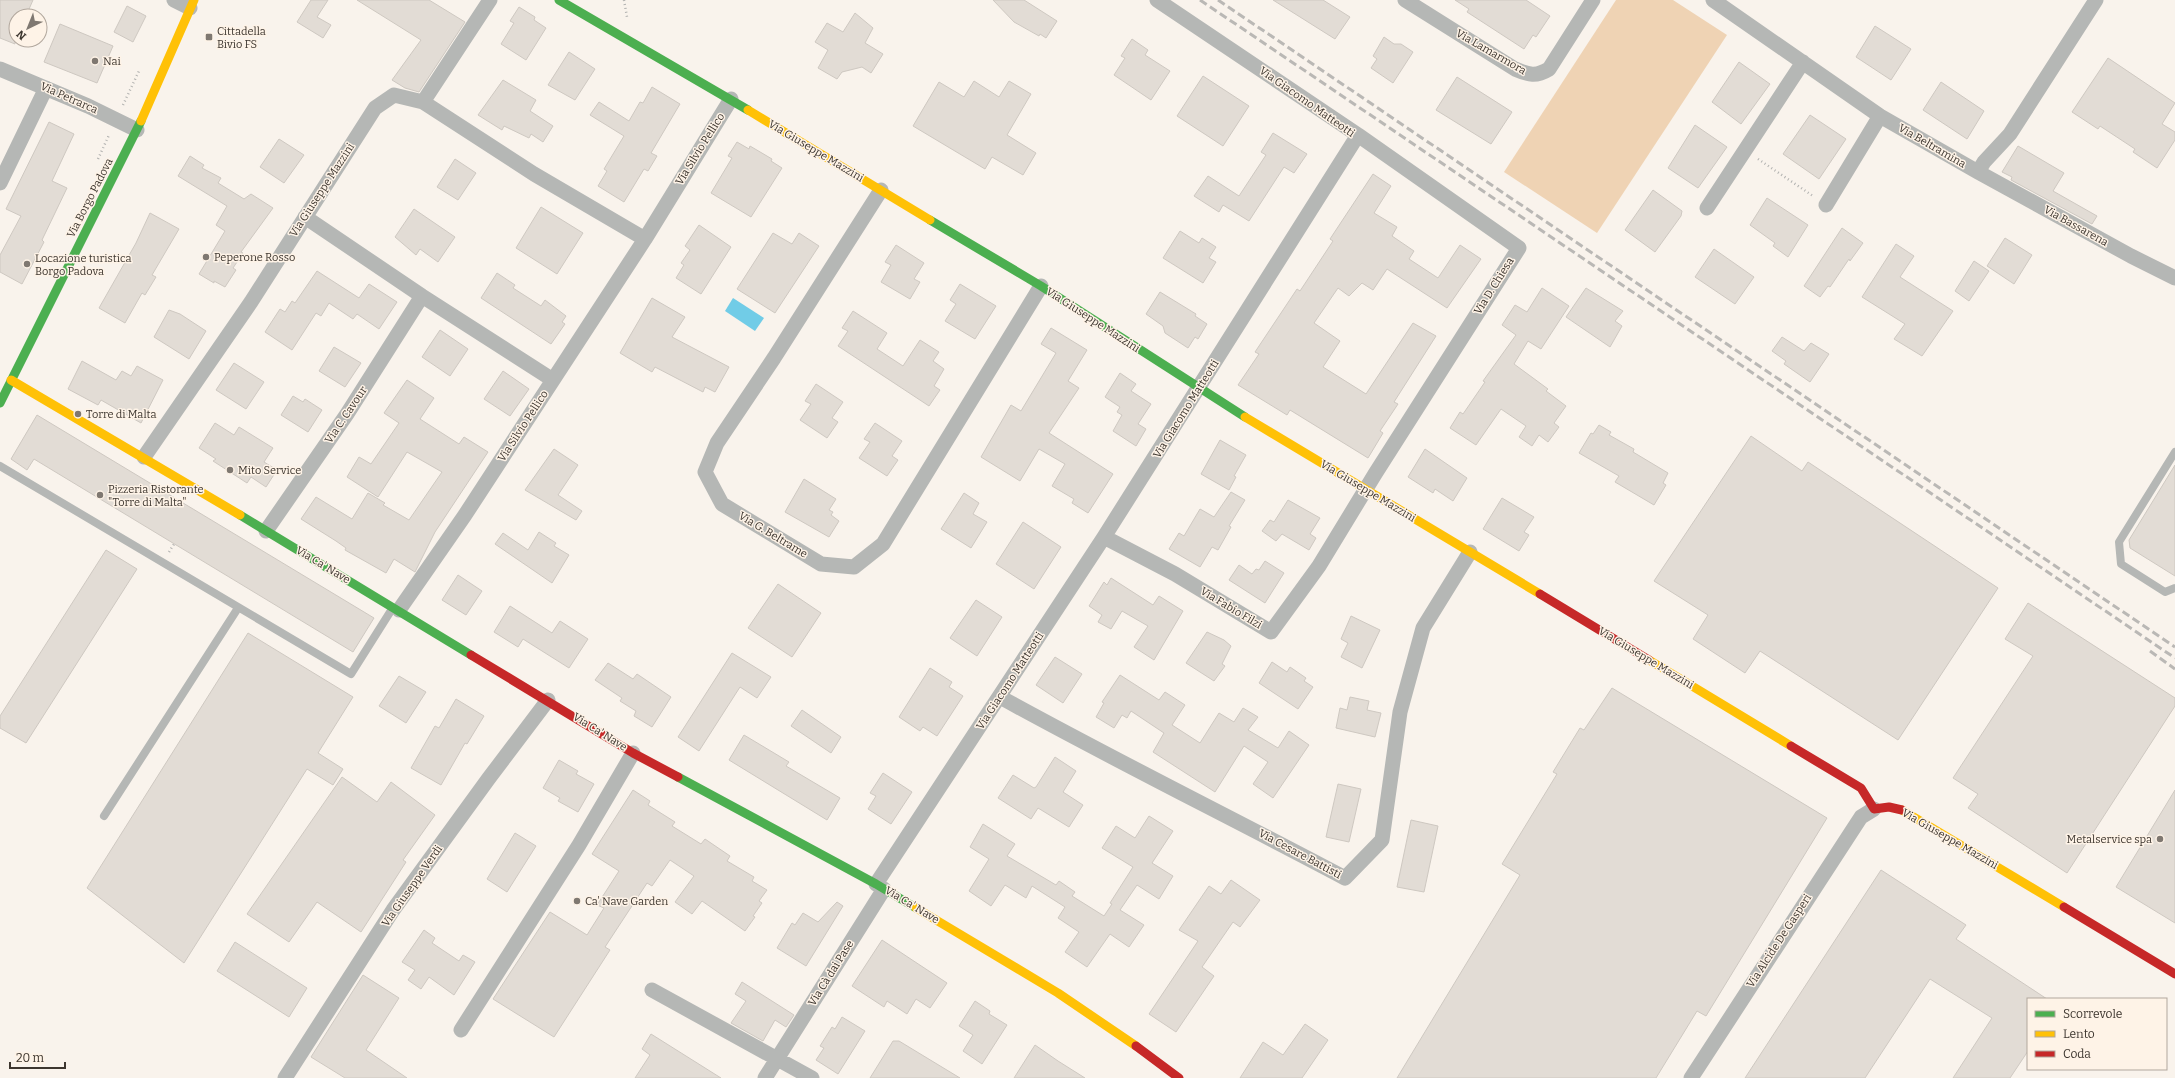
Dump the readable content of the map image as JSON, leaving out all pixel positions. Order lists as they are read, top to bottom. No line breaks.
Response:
{"streets":{"street":["Via Lamarmora","Via Petrarca","Via Giacomo Matteotti","Via Beltramina","Via Silvio Pellico","Via Giuseppe Mazzini","Via Borgo Padova","Via Bassarena","Via D. Chiesa","Via C. Cavour","Via G. Beltrame","Via Ca' Nave","Via Fabio Filzi","Via Cesare Battisti","Via Giuseppe Verdi","Via Alcide De Gasperi","Via Cà dai Pase"]},"crossings":[["Via Petrarca","Via Borgo Padova"],["Via Giacomo Matteotti","Via Giuseppe Mazzini"],["Via Giacomo Matteotti","Via D. Chiesa"],["Via Giacomo Matteotti","Via Ca' Nave"],["Via Giacomo Matteotti","Via Fabio Filzi"],["Via Giacomo Matteotti","Via Cesare Battisti"],["Via Giacomo Matteotti","Via Cà dai Pase"],["Via Beltramina","Via Bassarena"],["Via Silvio Pellico","Via Giuseppe Mazzini"],["Via Silvio Pellico","Via Ca' Nave"],["Via Giuseppe Mazzini","Via D. Chiesa"],["Via Giuseppe Mazzini","Via G. Beltrame"],["Via Giuseppe Mazzini","Via Ca' Nave"],["Via Giuseppe Mazzini","Via Fabio Filzi"],["Via Giuseppe Mazzini","Via Cesare Battisti"],["Via Giuseppe Mazzini","Via Alcide De Gasperi"],["Via Borgo Padova","Via Ca' Nave"],["Via D. Chiesa","Via Fabio Filzi"],["Via C. Cavour","Via Ca' Nave"],["Via Ca' Nave","Via Giuseppe Verdi"],["Via Ca' Nave","Via Cà dai Pase"]],"places":{"transit":["Cittadella Bivio FS"],"other":["Nai","Peperone Rosso","Locazione turistica Borgo Padova","Torre di Malta","Mito Service","Pizzeria Ristorante \"Torre di Malta\"","Metalservice spa","Ca' Nave Garden"]},"legend":["Scorrevole","Lento","Coda"],"scale_bar":"20 m","north":"bottom left"}
